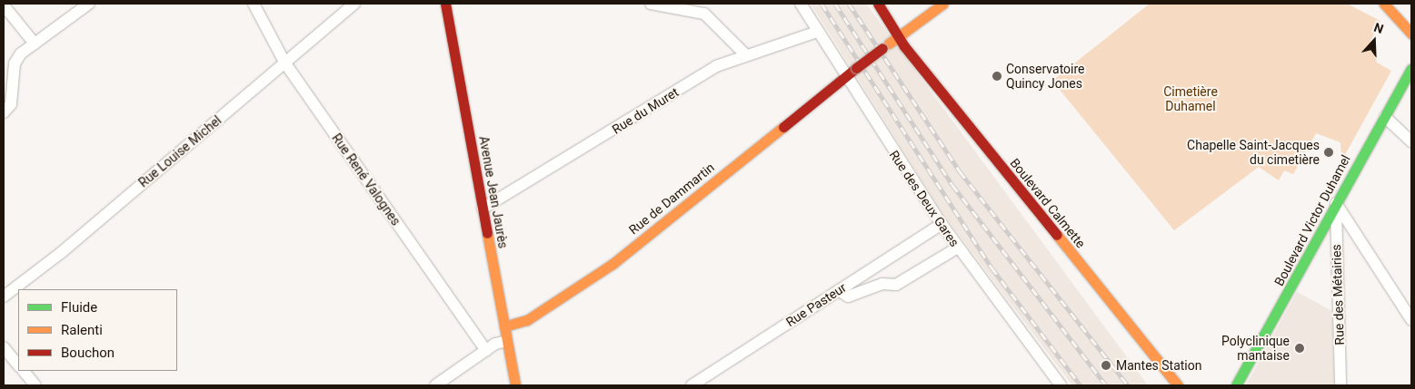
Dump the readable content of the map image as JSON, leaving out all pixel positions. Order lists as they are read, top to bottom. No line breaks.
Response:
{"streets":{"street":["Rue du Muret","Rue Louise Michel","Rue René Valognes","Avenue Jean Jaurès","Rue de Dammartin","Rue des Deux Gares","Boulevard Calmette","Boulevard Victor Duhamel","Rue des Métairies","Rue Pasteur"]},"crossings":[["Rue du Muret","Avenue Jean Jaurès"],["Rue du Muret","Rue des Deux Gares"],["Rue Louise Michel","Rue René Valognes"],["Avenue Jean Jaurès","Rue de Dammartin"],["Rue de Dammartin","Rue des Deux Gares"],["Rue de Dammartin","Boulevard Calmette"],["Rue des Deux Gares","Rue Pasteur"],["Boulevard Victor Duhamel","Rue des Métairies"]],"parks":["Cimetière Duhamel"],"places":["Conservatoire Quincy Jones","Chapelle Saint-Jacques du cimetière","Polyclinique mantaise","Mantes Station"],"legend":["Fluide","Ralenti","Bouchon"],"north":"top"}
